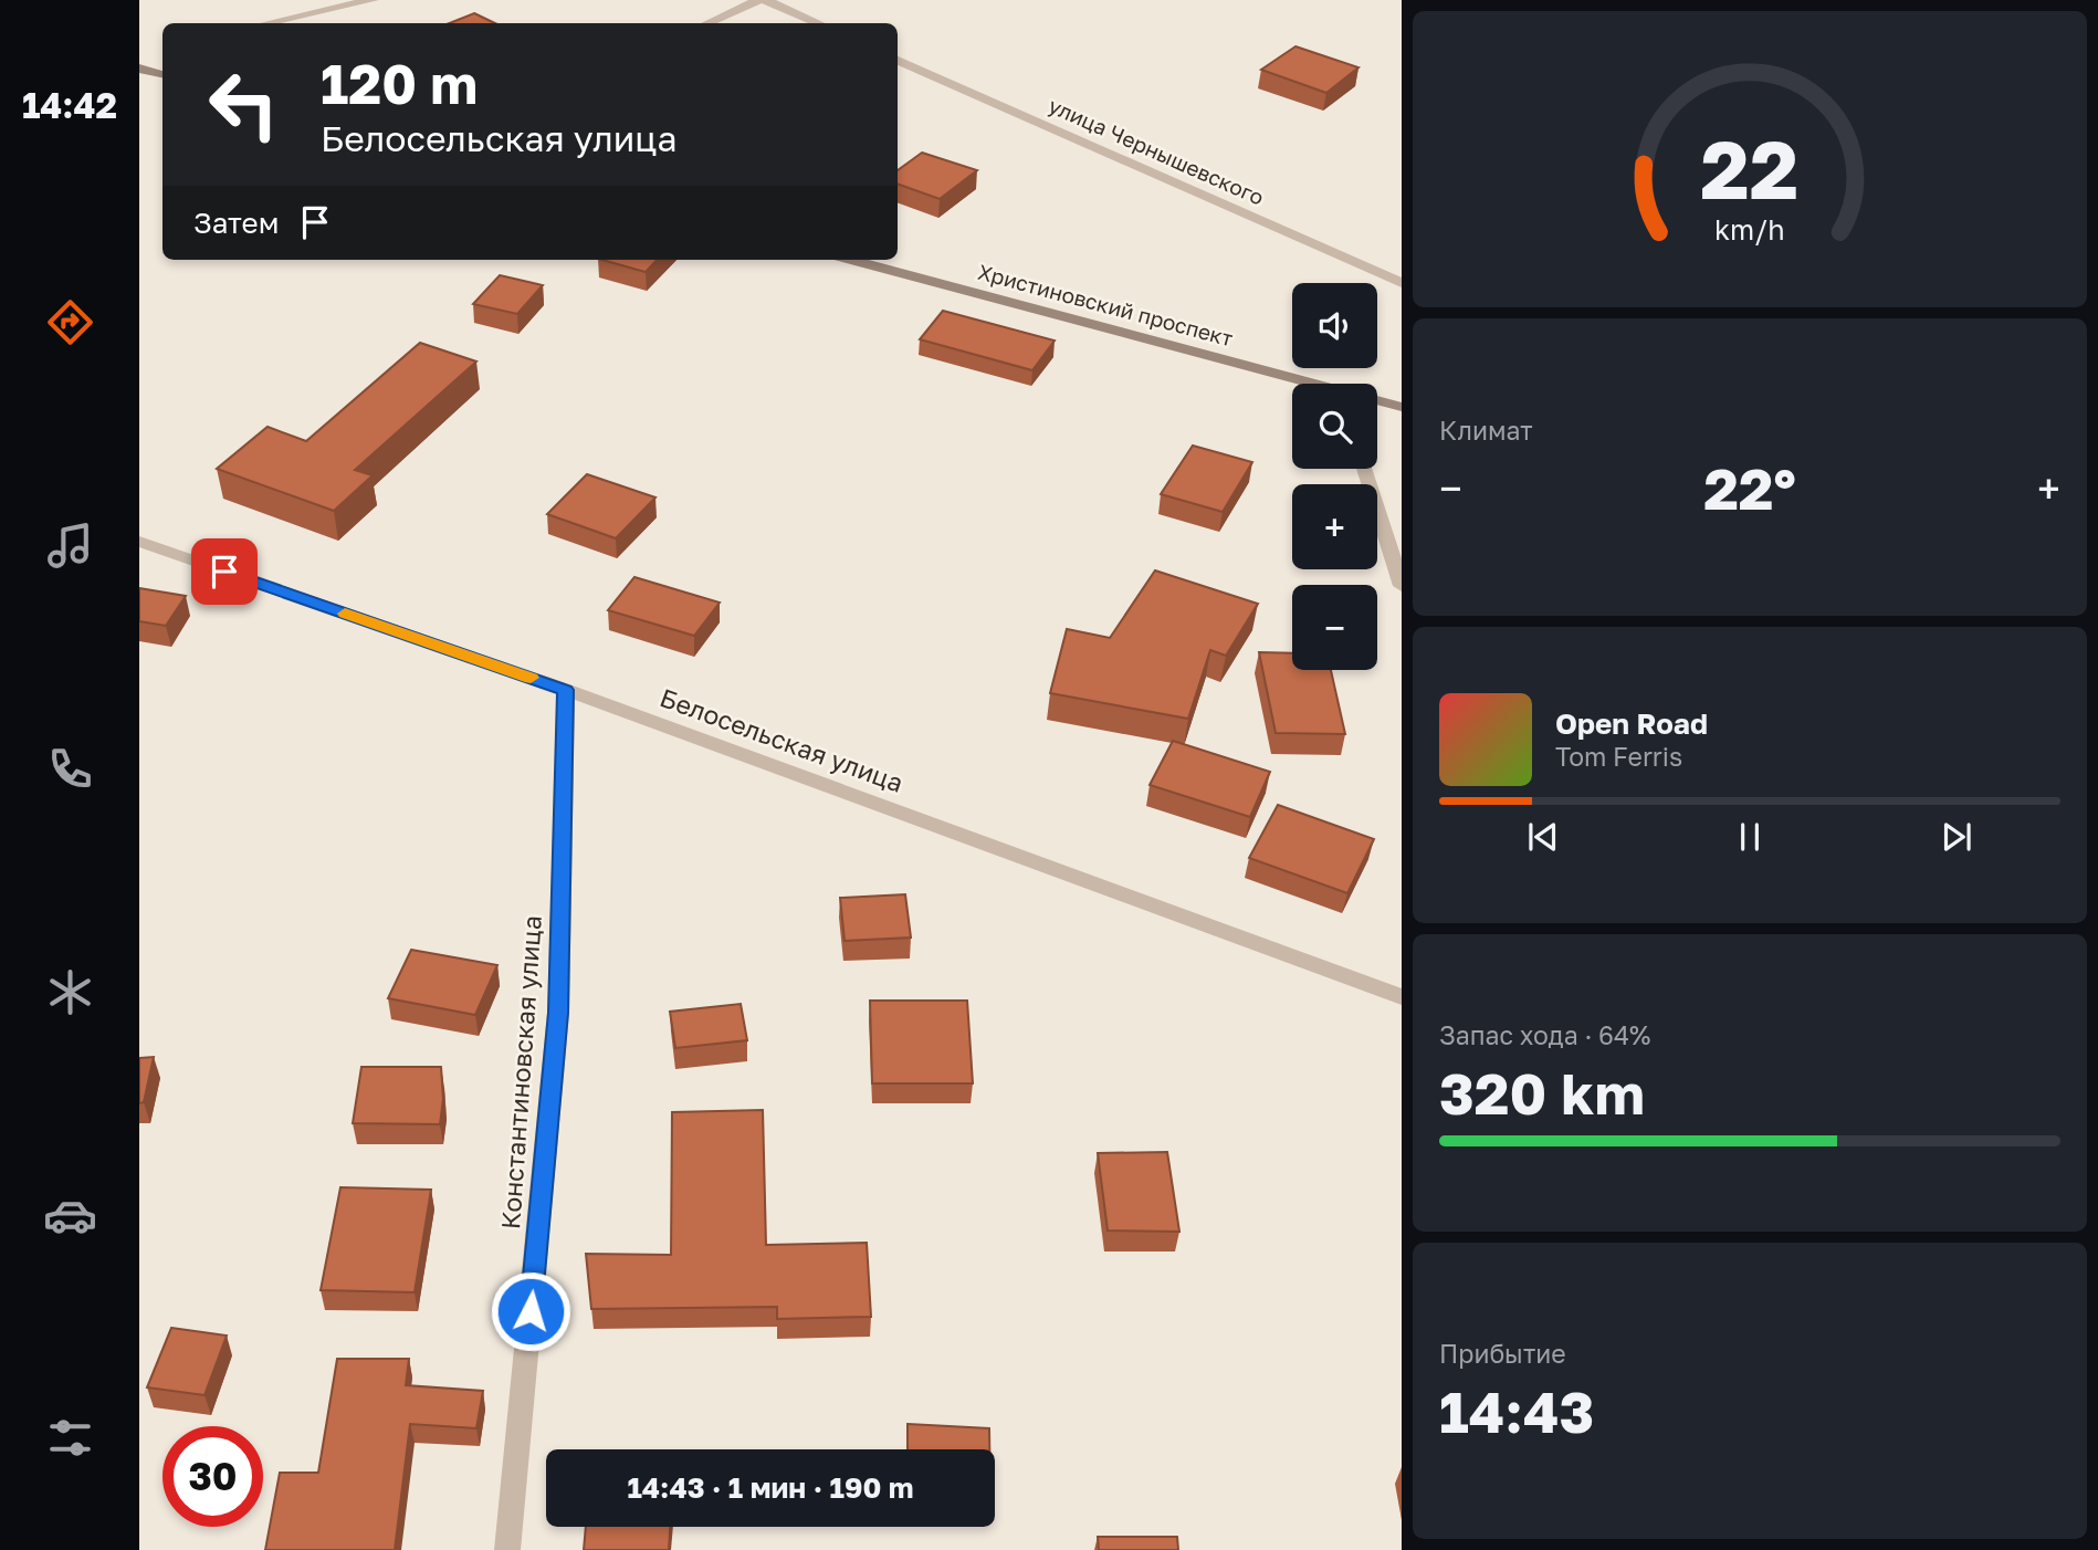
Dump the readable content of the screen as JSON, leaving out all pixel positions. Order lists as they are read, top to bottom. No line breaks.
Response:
{"streets":{"street":["улица Чернышевского","Христиновский проспект","Белосельская улица","Константиновская улица"]},"crossings":[["Белосельская улица","Константиновская улица"]],"page":{"tabs":"14:42","turn":["120 m","Белосельская улица"],"then":"Затем","map_buttons":["+","−"],"tile":["Климат",["Запас хода · 64%","320 km"],["Прибытие","14:43"]],"heat":["−","22°","+"],"song":["Open Road","Tom Ferris"],"limit":"30","trip":"14:43 · 1 мин · 190 m","gauge":["22","km/h"]}}
